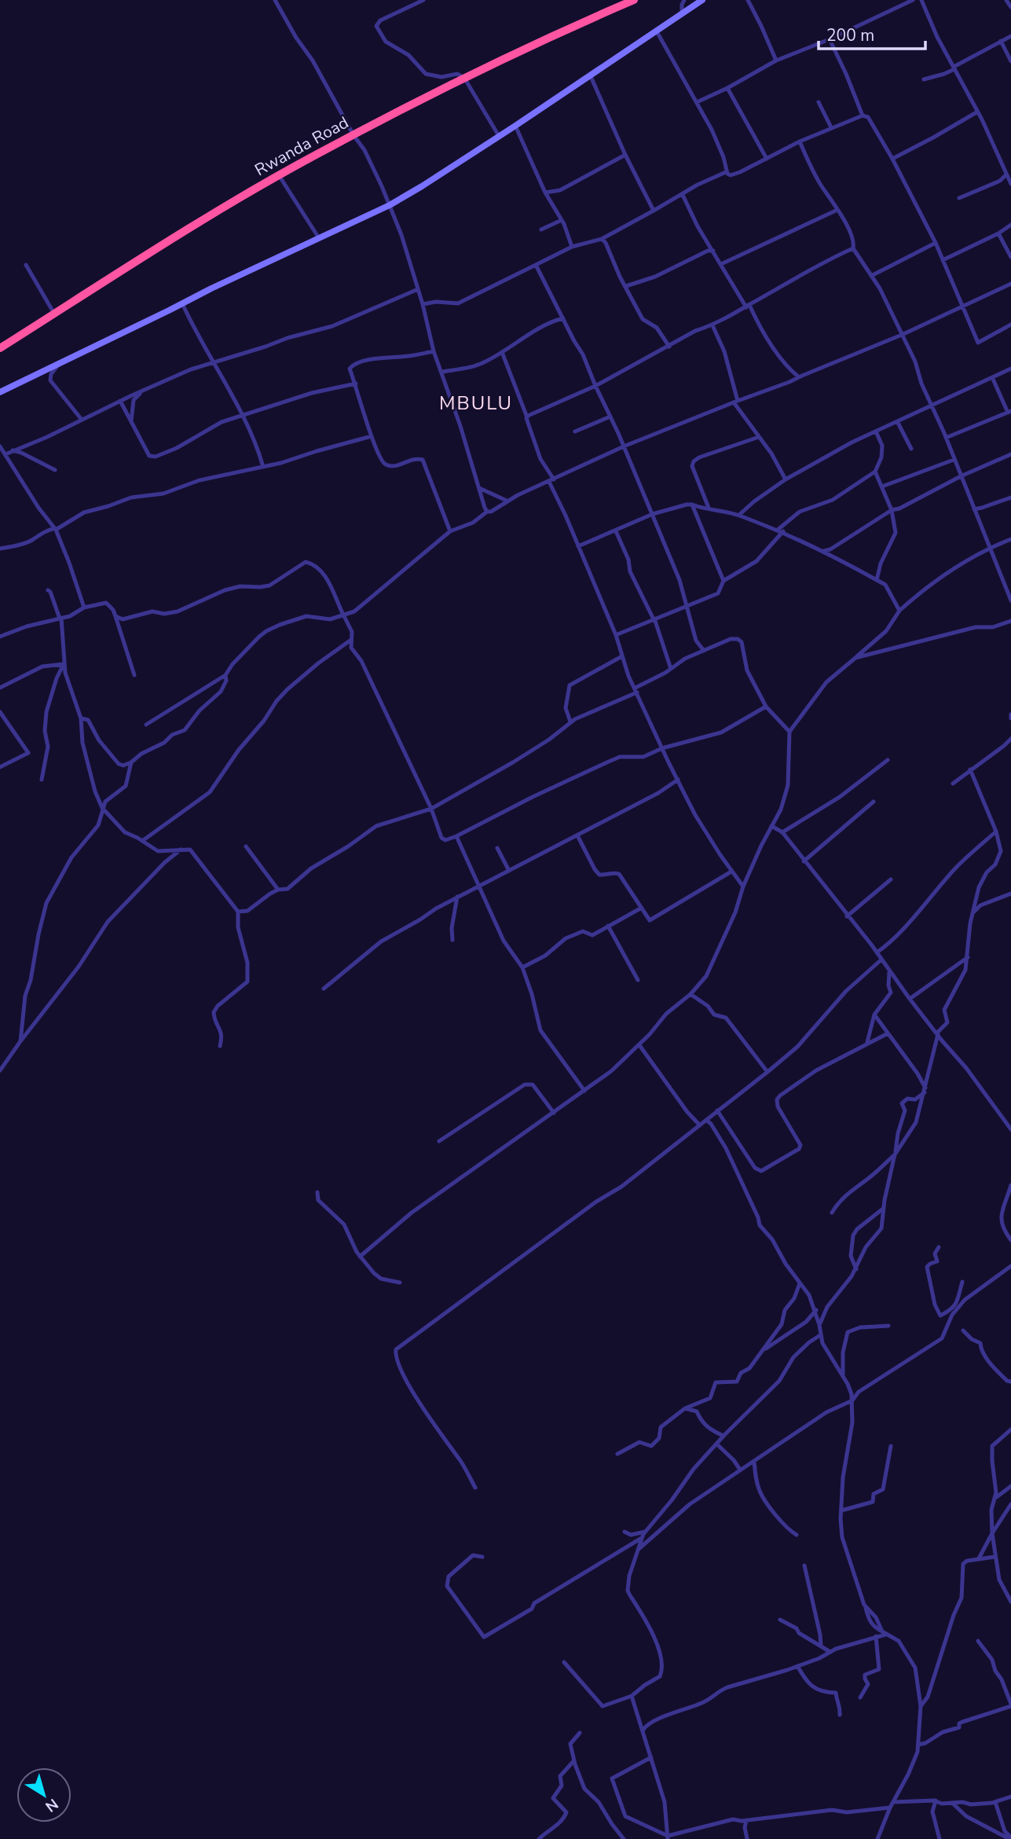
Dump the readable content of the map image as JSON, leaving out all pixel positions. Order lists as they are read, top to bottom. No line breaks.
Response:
{"streets":{"highway":["Rwanda Road"]},"districts":["MBULU"],"scale_bar":"200 m","north":"bottom right"}
